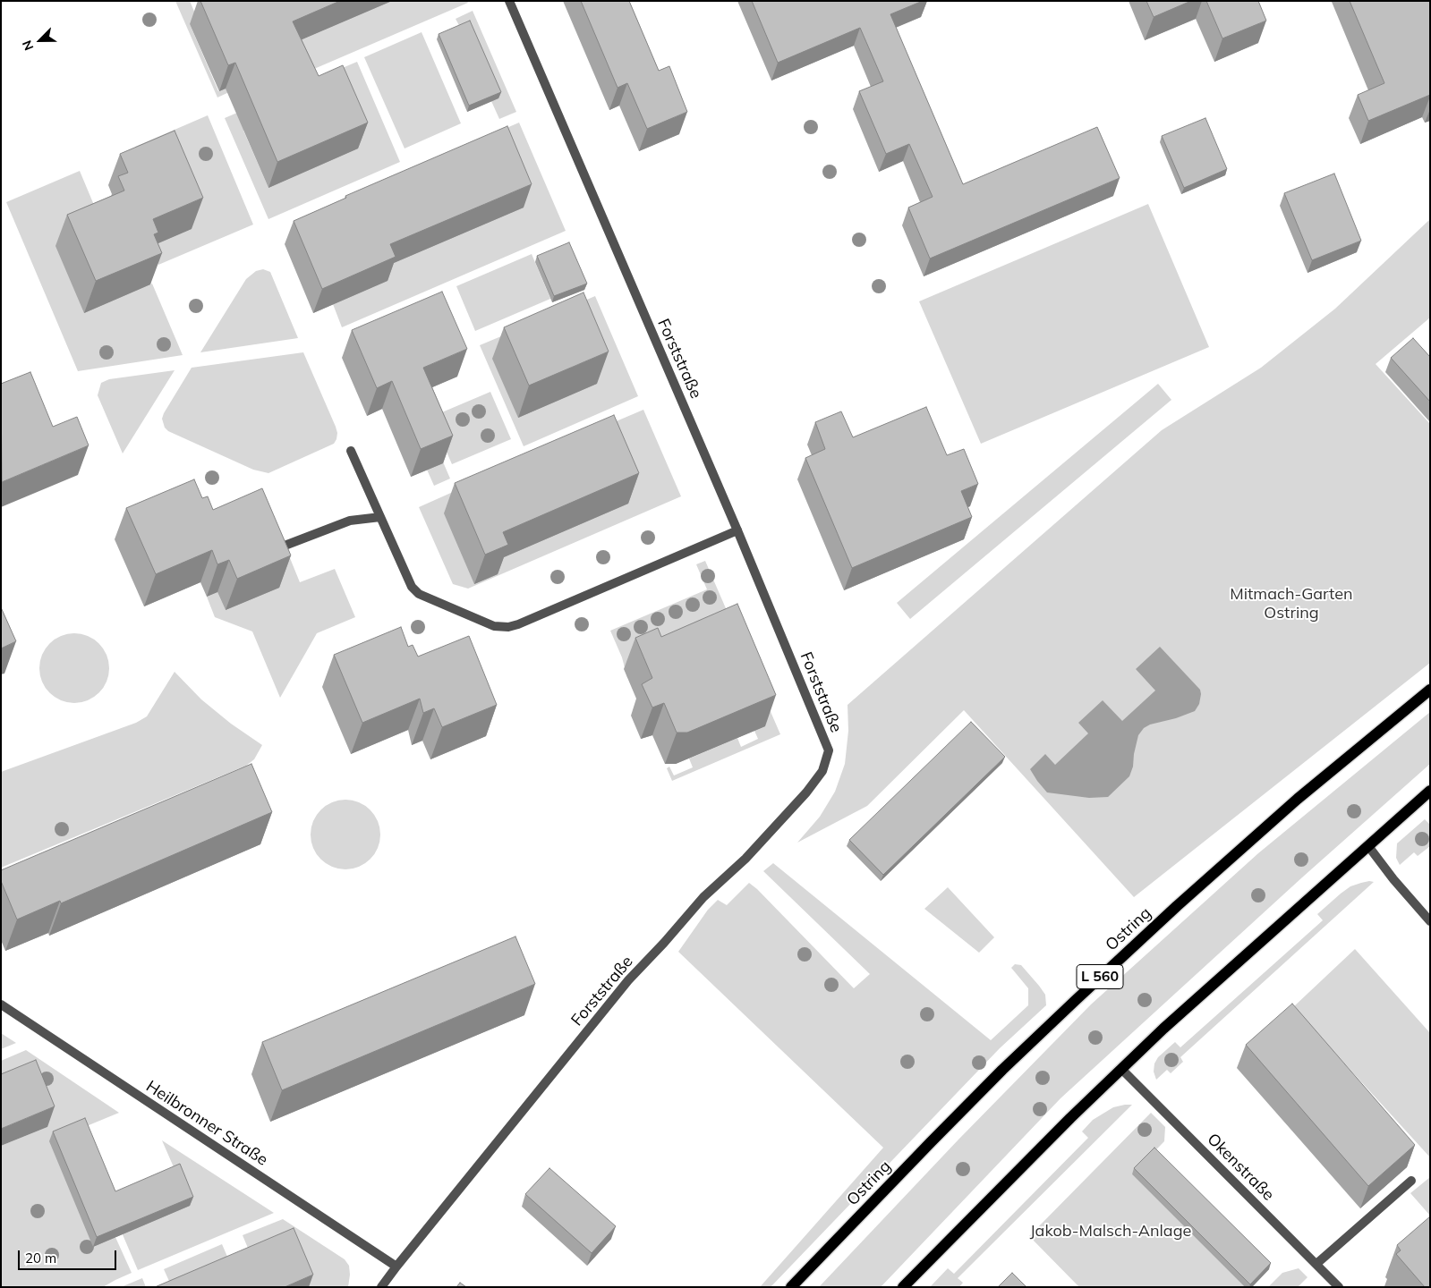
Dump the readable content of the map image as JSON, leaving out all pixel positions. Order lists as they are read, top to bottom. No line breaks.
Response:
{"streets":{"main road":["Ostring","L 560"],"street":["Forststraße","Heilbronner Straße","Okenstraße"]},"crossings":[["Forststraße","Heilbronner Straße"]],"parks":["Mitmach-Garten Ostring","Jakob-Malsch-Anlage"],"scale_bar":"20 m","north":"bottom left"}
